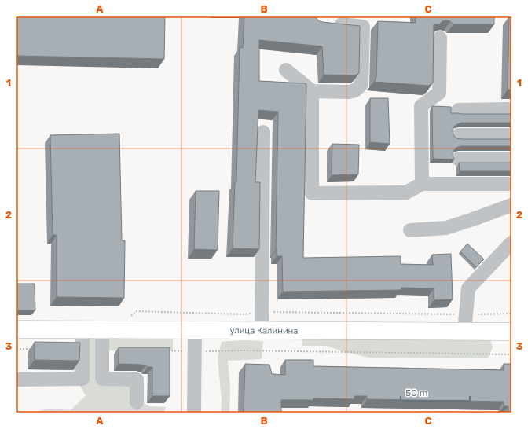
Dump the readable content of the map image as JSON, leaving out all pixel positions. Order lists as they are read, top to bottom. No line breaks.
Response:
{"streets":{"main road":["улица Калинина"]},"scale_bar":"50 m","grid":{"columns":["A","B","C"],"rows":["1","2","3"]}}
